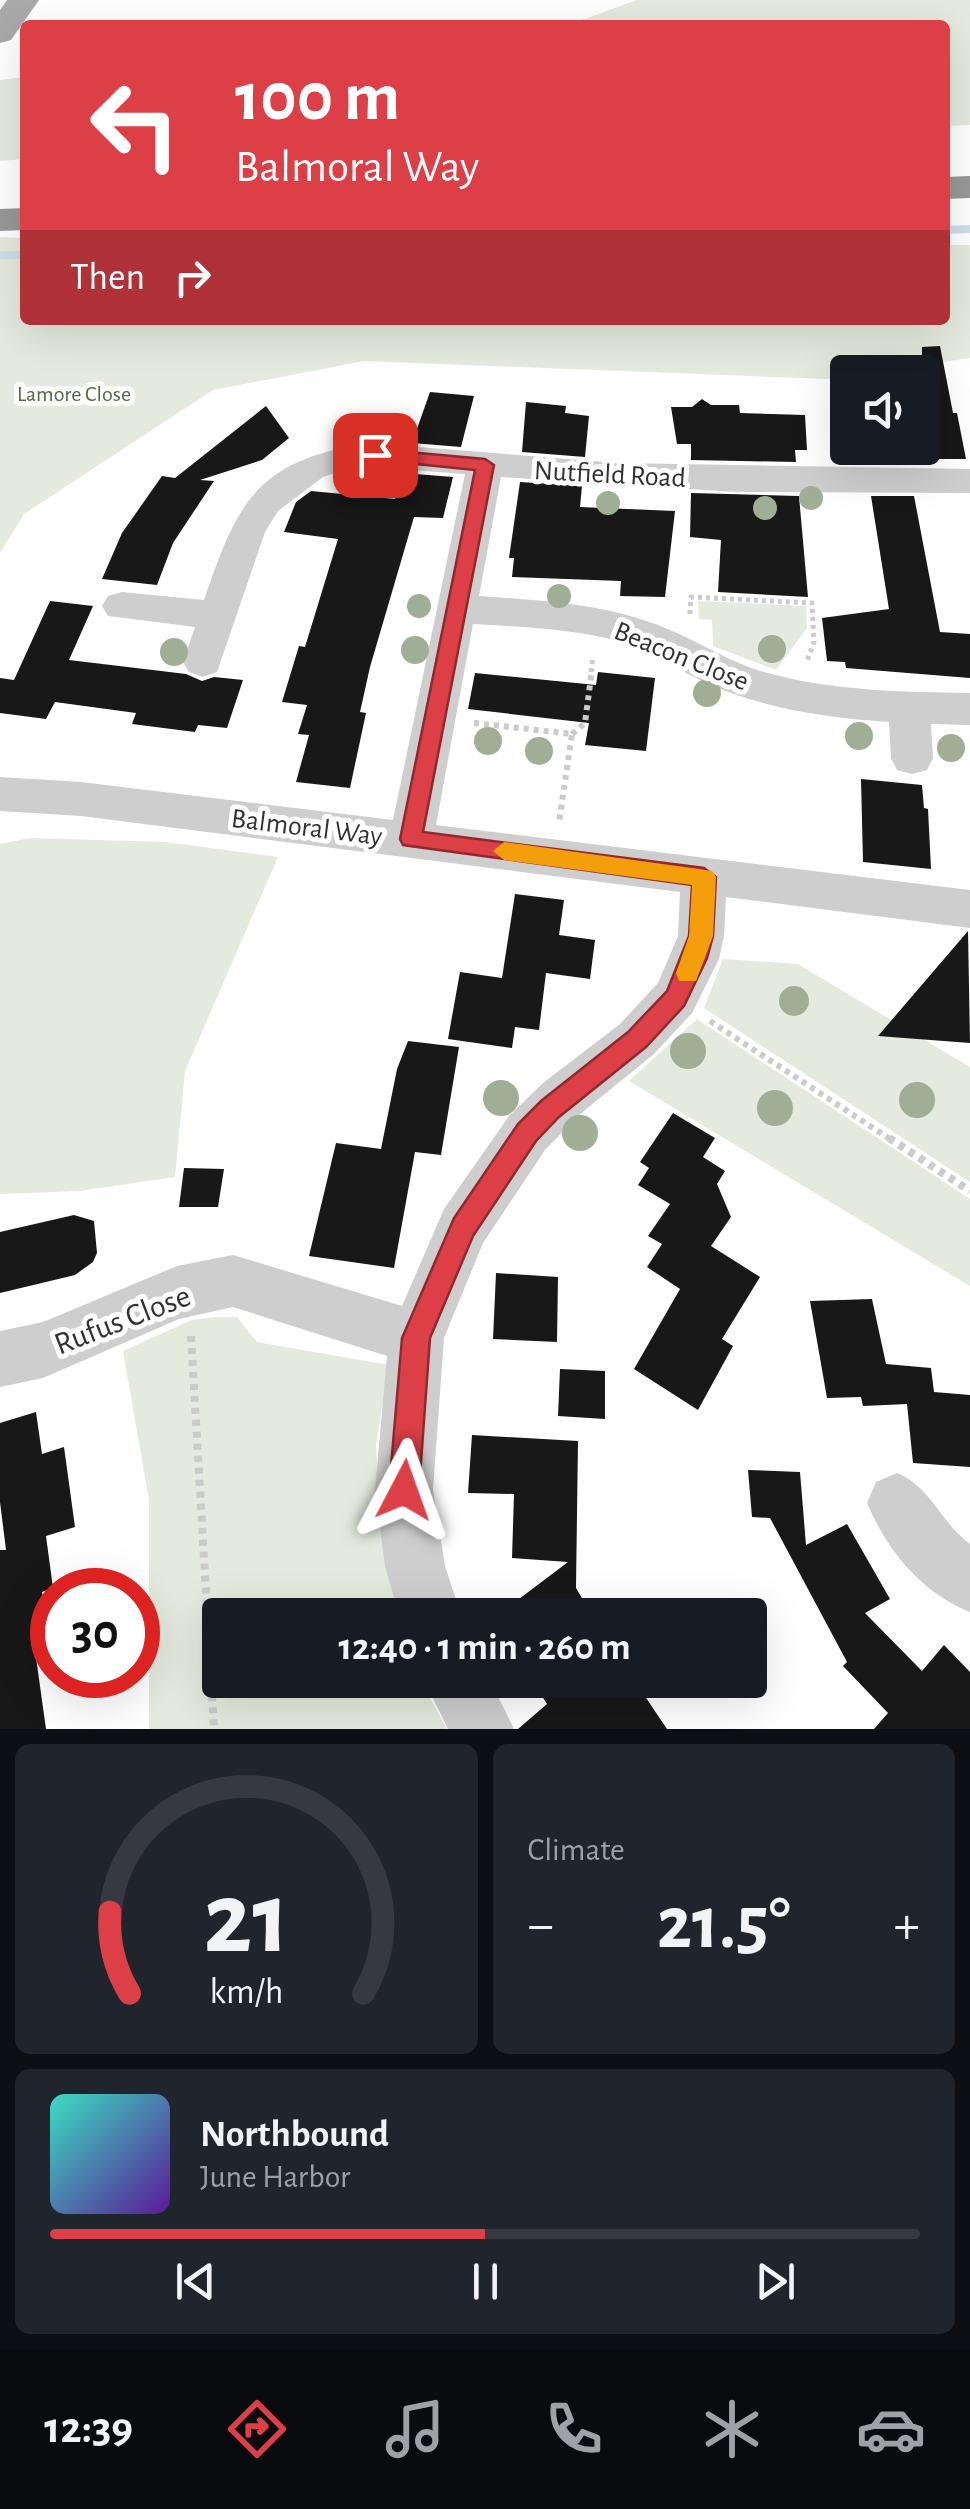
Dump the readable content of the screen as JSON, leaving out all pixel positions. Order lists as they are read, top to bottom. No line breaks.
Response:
{"streets":{"street":["Nutfield Road","Beacon Close","Balmoral Way","Rufus Close"]},"parks":["Lamore Close"],"page":{"turn":["100 m","Balmoral Way"],"then":"Then","limit":"30","trip":"12:40 · 1 min · 260 m","tile":"Climate","heat":["−","21.5°","+"],"song":["Northbound","June Harbor"],"tabs":"12:39","gauge":["21","km/h"]}}
